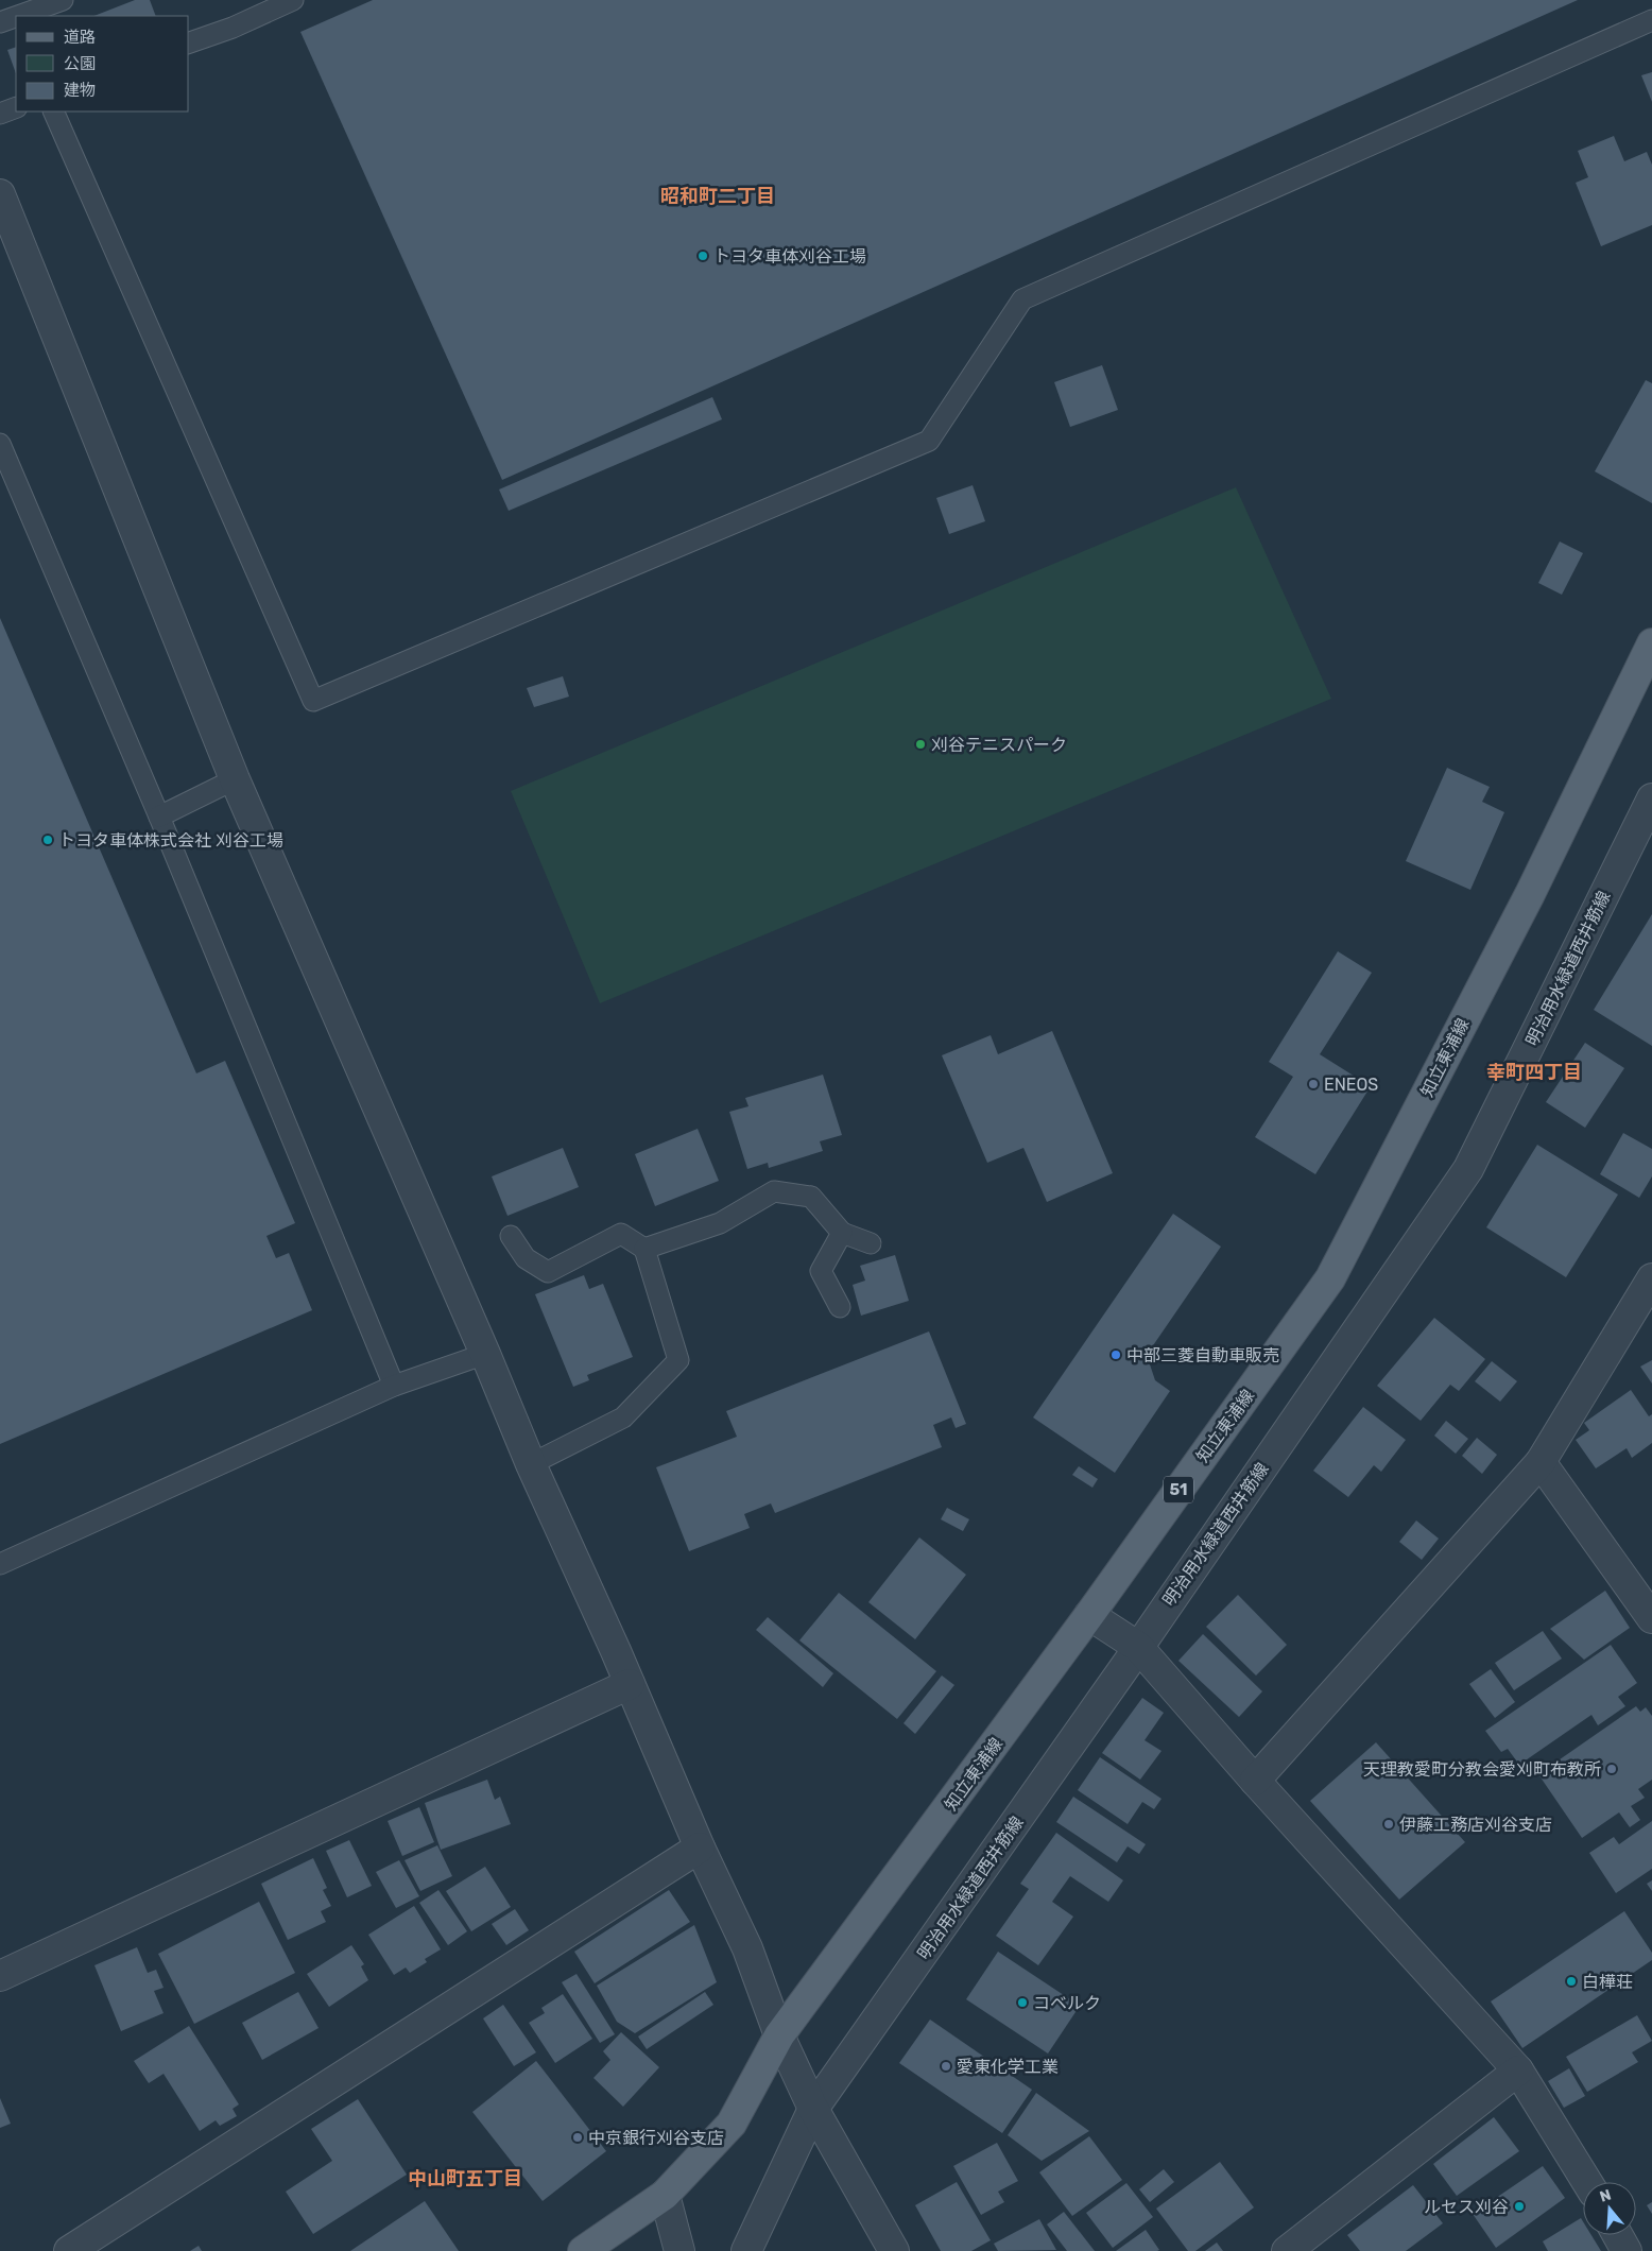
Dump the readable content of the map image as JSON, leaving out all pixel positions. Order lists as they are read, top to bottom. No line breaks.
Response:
{"streets":{"main road":["知立東浦線","51"],"street":["明治用水緑道西井筋線"]},"districts":["昭和町二丁目","幸町四丁目","中山町五丁目"],"places":["トヨタ車体刈谷工場","刈谷テニスパーク","トヨタ車体株式会社 刈谷工場","ENEOS","中部三菱自動車販売","天理教愛町分教会愛刈町布教所","伊藤工務店刈谷支店","白樺荘","コベルク","愛東化学工業","中京銀行刈谷支店","ルセス刈谷"],"legend":["道路","公園","建物"],"north":"top"}
